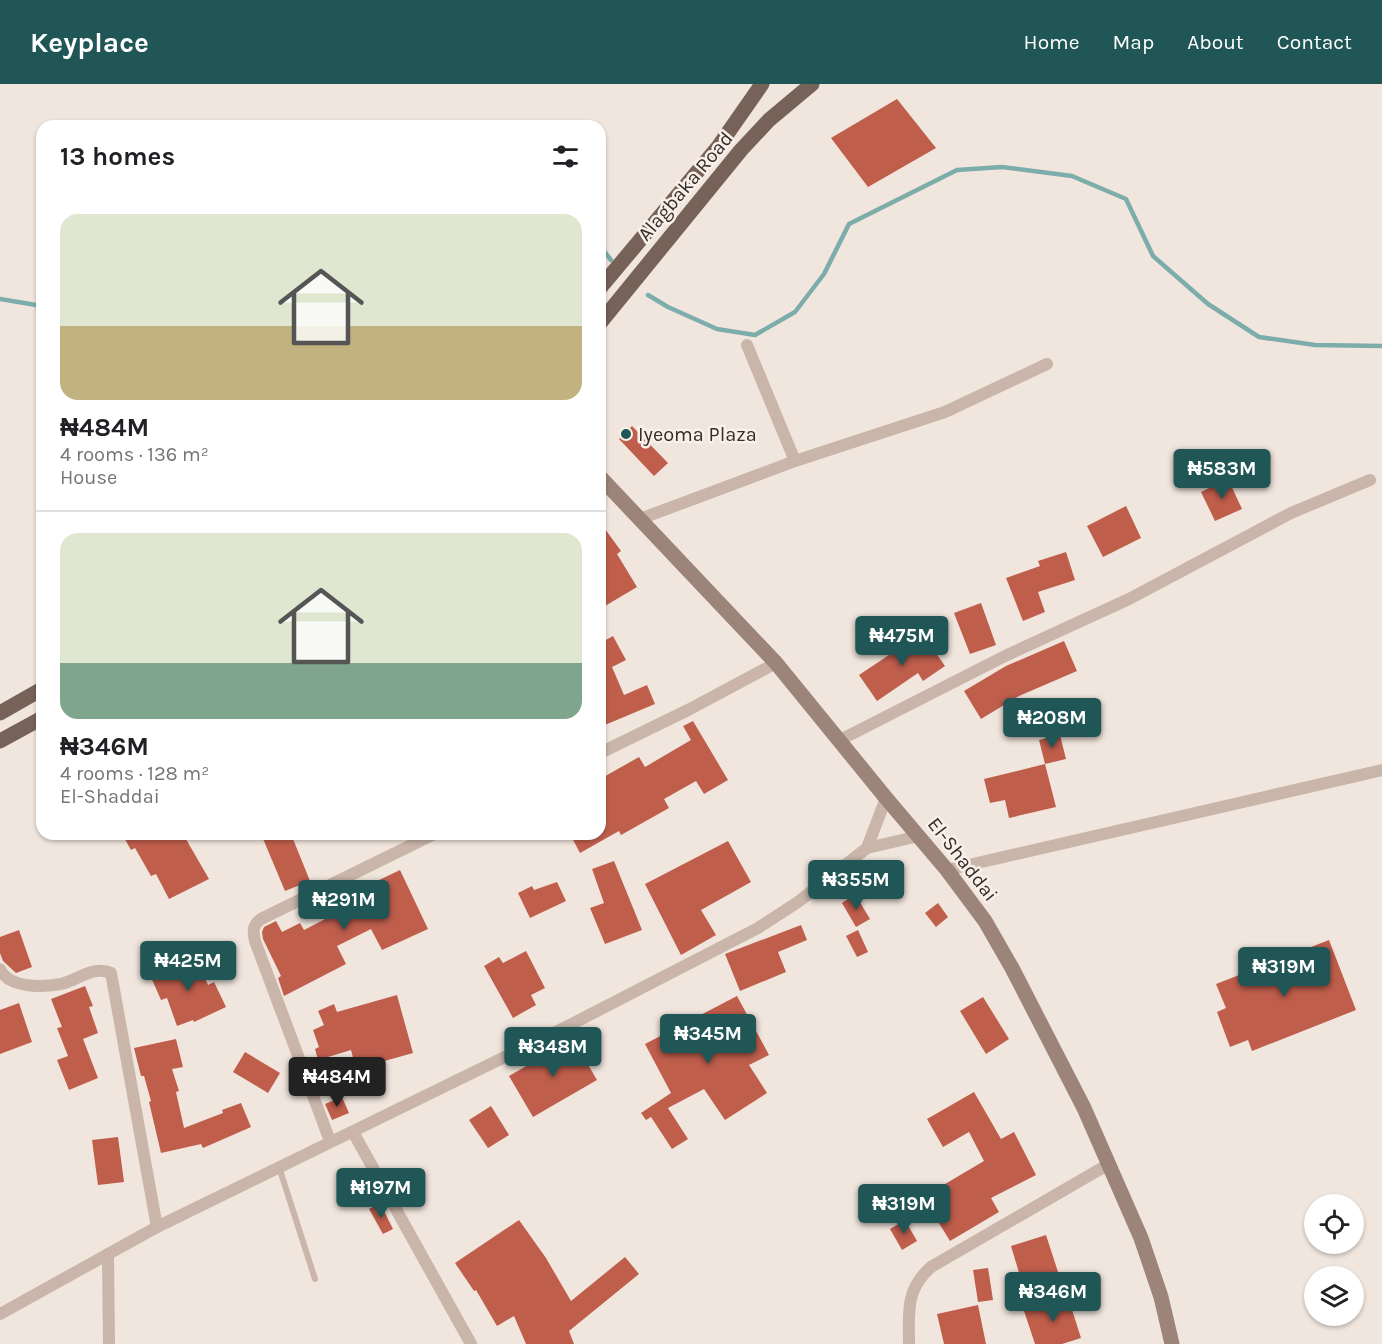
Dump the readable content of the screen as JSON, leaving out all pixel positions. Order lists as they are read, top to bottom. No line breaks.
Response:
{"streets":{"main road":["Alagbaka Road"],"street":["El-Shaddai"]},"places":["Iyeoma Plaza"],"page":{"header":"Keyplace","nav":["Home","Map","About","Contact"],"heading":"13 homes","list":[{"name":"₦484M","note":"4 rooms · 136 m² · House"},{"name":"₦346M","note":"4 rooms · 128 m² · El-Shaddai"}],"price":["₦583M","₦475M","₦208M","₦355M","₦291M","₦425M","₦319M","₦345M","₦348M","₦484M","₦197M","₦319M","₦346M"]}}
